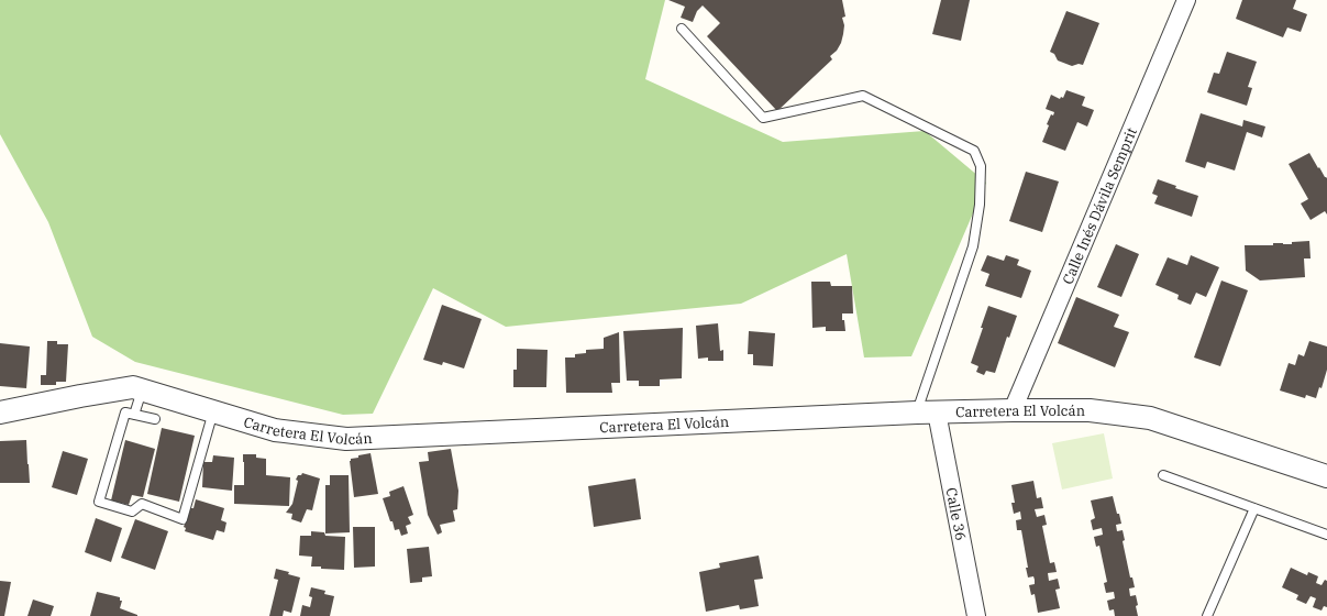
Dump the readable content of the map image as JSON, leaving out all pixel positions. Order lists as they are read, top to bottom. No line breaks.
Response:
{"streets":{"street":["Calle Inés Dávila Semprit","Carretera El Volcán","Calle 36"]},"crossings":[["Calle Inés Dávila Semprit","Carretera El Volcán"],["Carretera El Volcán","Calle 36"]]}
